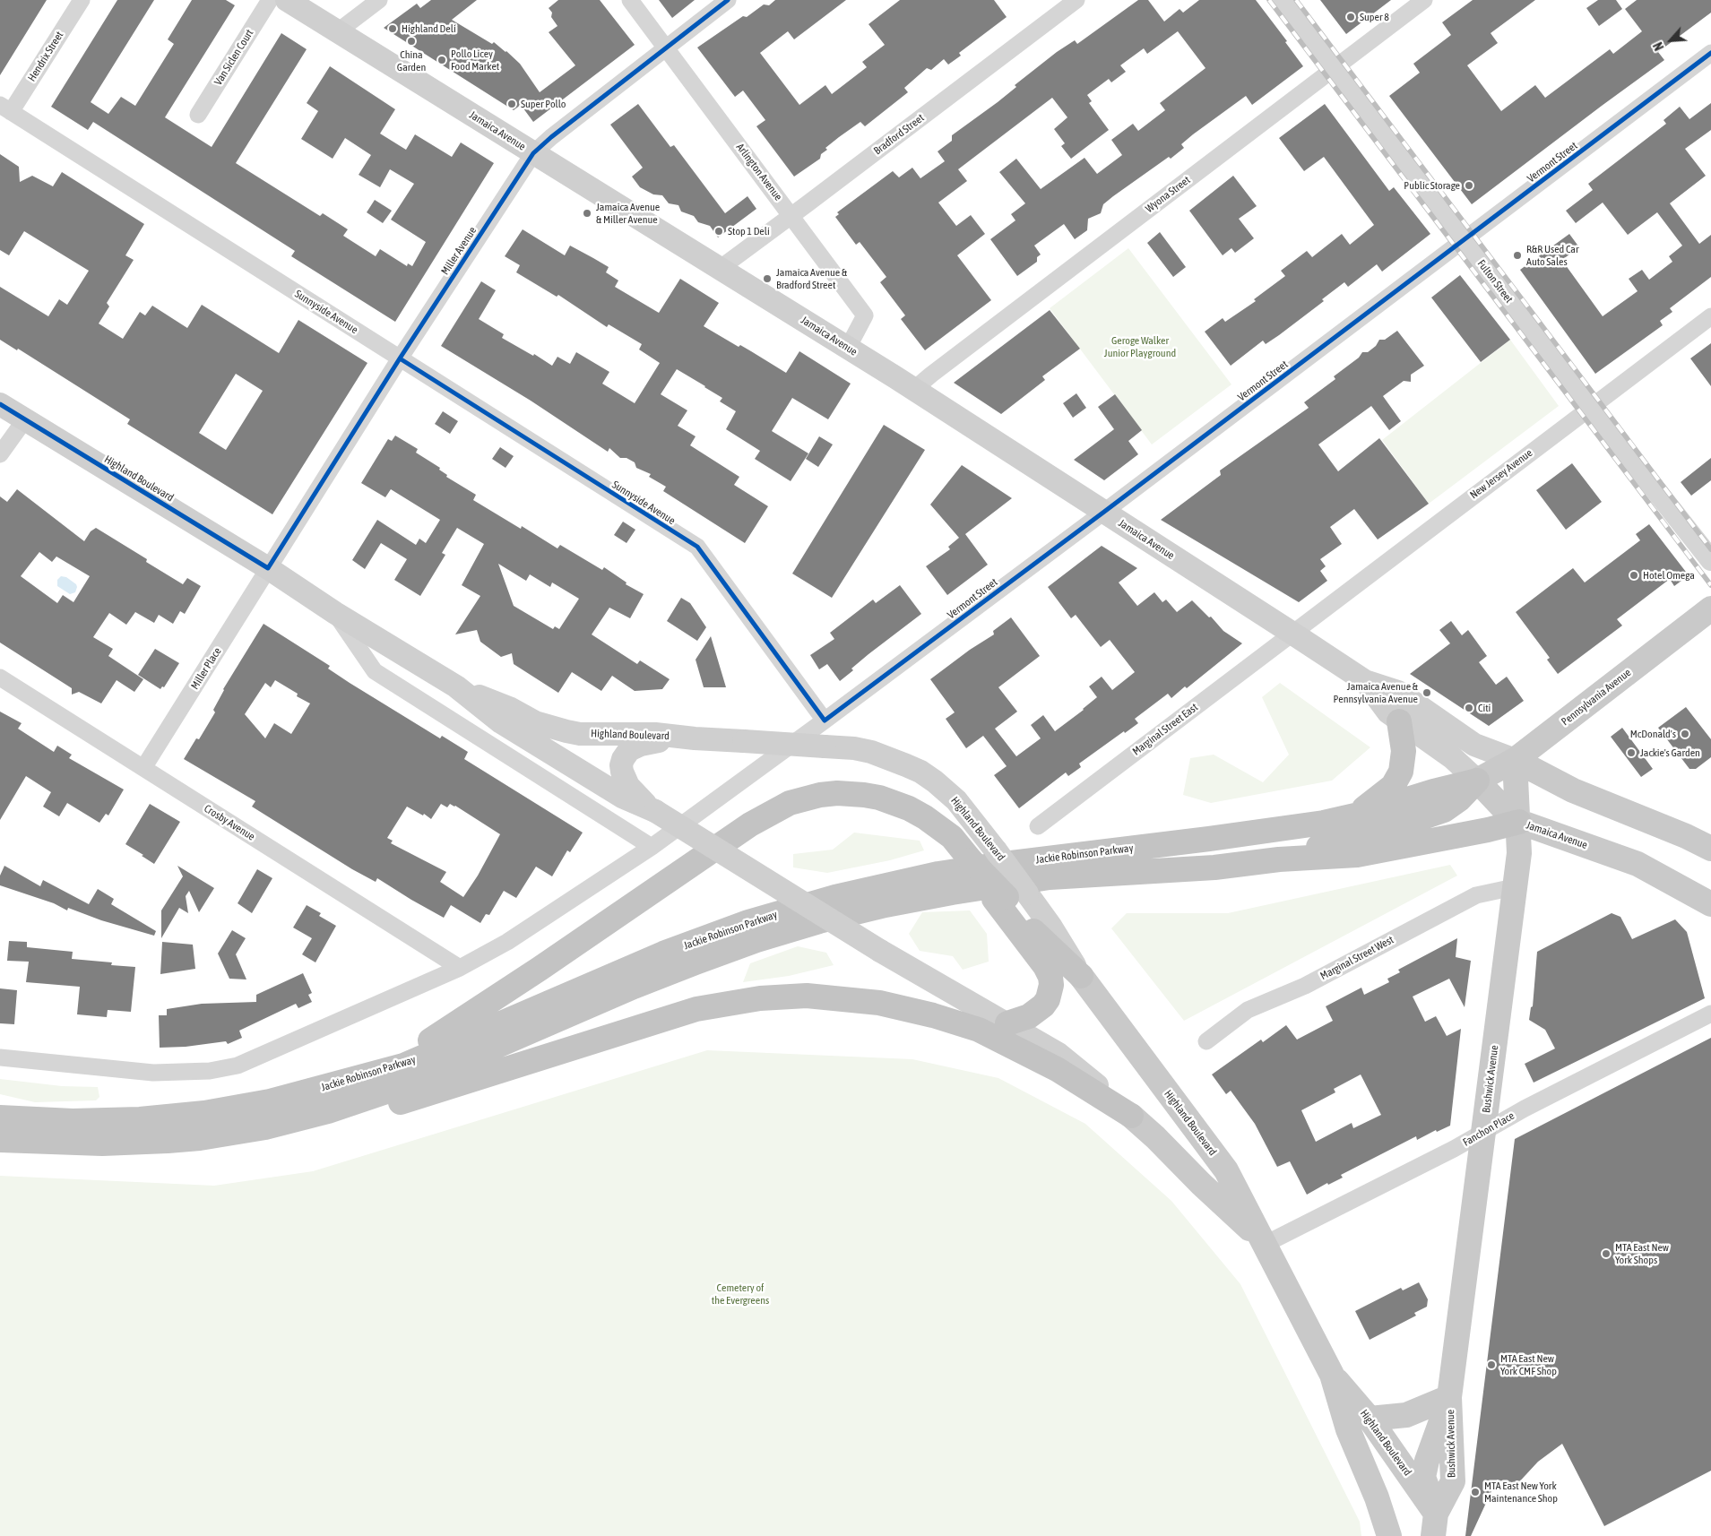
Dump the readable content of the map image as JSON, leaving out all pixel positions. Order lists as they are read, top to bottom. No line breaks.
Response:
{"streets":{"highway":["Jackie Robinson Parkway"],"main road":["Jamaica Avenue","Highland Boulevard","Pennsylvania Avenue","Bushwick Avenue"],"street":["Hendrix Street","Van Siclen Court","Bradford Street","Vermont Street","Arlington Avenue","Wyona Street","Miller Avenue","Fulton Street","Sunnyside Avenue","New Jersey Avenue","Miller Place","Marginal Street East","Crosby Avenue","Marginal Street West","Fanchon Place"]},"crossings":[["Hendrix Street","Sunnyside Avenue"],["Jamaica Avenue","Bradford Street"],["Jamaica Avenue","Vermont Street"],["Jamaica Avenue","Arlington Avenue"],["Jamaica Avenue","Wyona Street"],["Jamaica Avenue","Miller Avenue"],["Jamaica Avenue","New Jersey Avenue"],["Jamaica Avenue","Pennsylvania Avenue"],["Jamaica Avenue","Marginal Street East"],["Jamaica Avenue","Jackie Robinson Parkway"],["Jamaica Avenue","Bushwick Avenue"],["Bradford Street","Arlington Avenue"],["Vermont Street","Fulton Street"],["Vermont Street","Sunnyside Avenue"],["Vermont Street","Highland Boulevard"],["Arlington Avenue","Miller Avenue"],["Wyona Street","Fulton Street"],["Miller Avenue","Sunnyside Avenue"],["Miller Avenue","Highland Boulevard"],["Miller Avenue","Miller Place"],["Fulton Street","New Jersey Avenue"],["New Jersey Avenue","Marginal Street East"],["Highland Boulevard","Miller Place"],["Highland Boulevard","Bushwick Avenue"],["Highland Boulevard","Fanchon Place"],["Miller Place","Crosby Avenue"],["Pennsylvania Avenue","Jackie Robinson Parkway"],["Pennsylvania Avenue","Bushwick Avenue"],["Marginal Street West","Bushwick Avenue"],["Bushwick Avenue","Fanchon Place"]],"parks":["Geroge Walker Junior Playground","Cemetery of the Evergreens"],"places":["Super 8","Highland Deli","China Garden","Pollo Licey Food Market","Super Pollo","Public Storage","Jamaica Avenue & Miller Avenue","Stop 1 Deli","R&R Used Car Auto Sales","Jamaica Avenue & Bradford Street","Hotel Omega","Jamaica Avenue & Pennsylvania Avenue","Citi","McDonald's","Jackie's Garden","MTA East New York Shops","MTA East New York CMF Shop","MTA East New York Maintenance Shop"],"north":"bottom left"}
